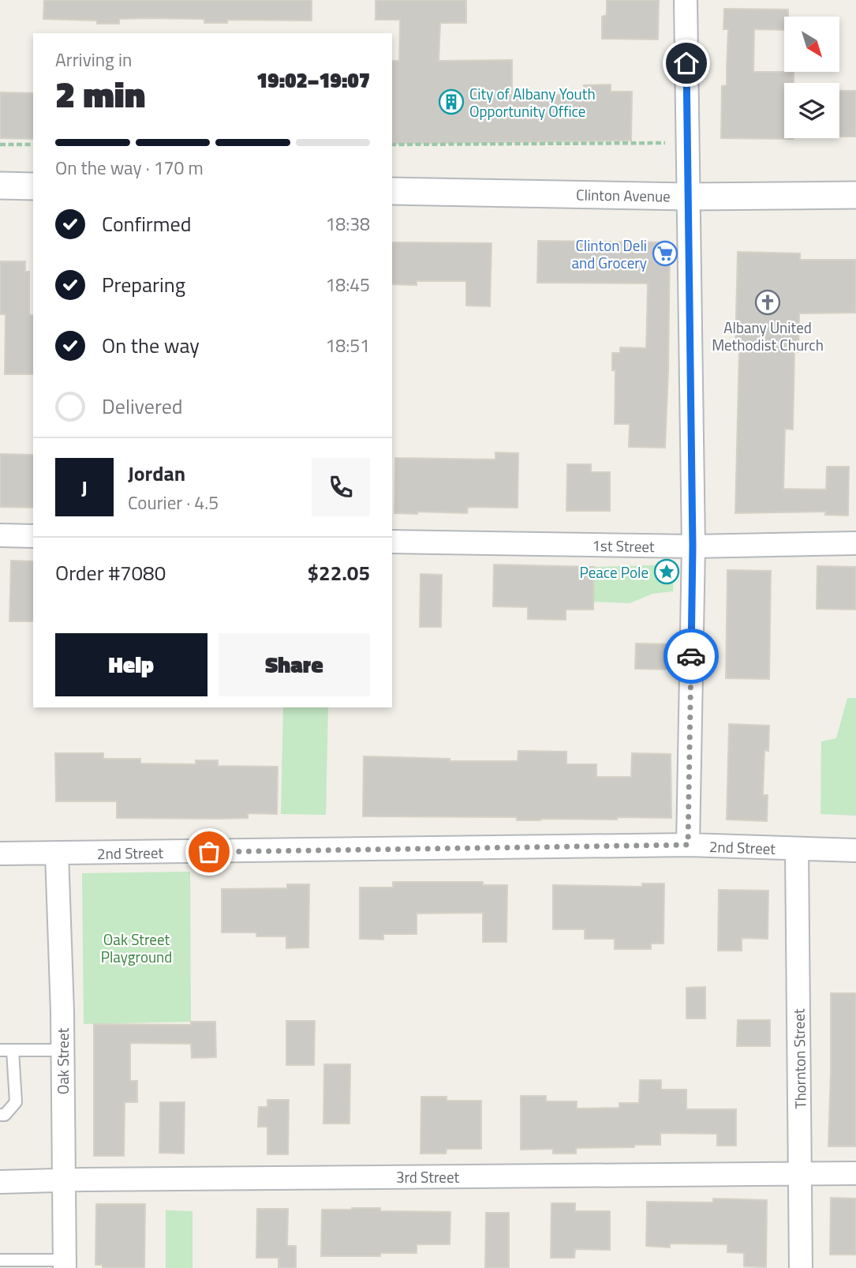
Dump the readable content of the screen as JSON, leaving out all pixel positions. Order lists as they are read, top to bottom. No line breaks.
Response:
{"streets":{"street":["Clinton Avenue","1st Street","2nd Street","Thornton Street","Oak Street","3rd Street"]},"crossings":[["2nd Street","Thornton Street"],["2nd Street","Oak Street"],["Thornton Street","3rd Street"],["Oak Street","3rd Street"]],"parks":["Oak Street Playground"],"places":{"building":["City of Albany Youth Opportunity Office"],"supermarket":["Clinton Deli and Grocery"],"church":["Albany United Methodist Church"],"place":["Peace Pole"]},"north":"bottom right","page":{"heading":["2 min","Arriving in","19:02–19:07"],"panel":["Jordan","Courier · 4.5","Order #7080","$22.05"],"bar":"On the way · 170 m","list":[["Confirmed","18:38"],["Preparing","18:45"],["On the way","18:51"],"Delivered"],"round":"J","buttons":["Help","Share"]}}
